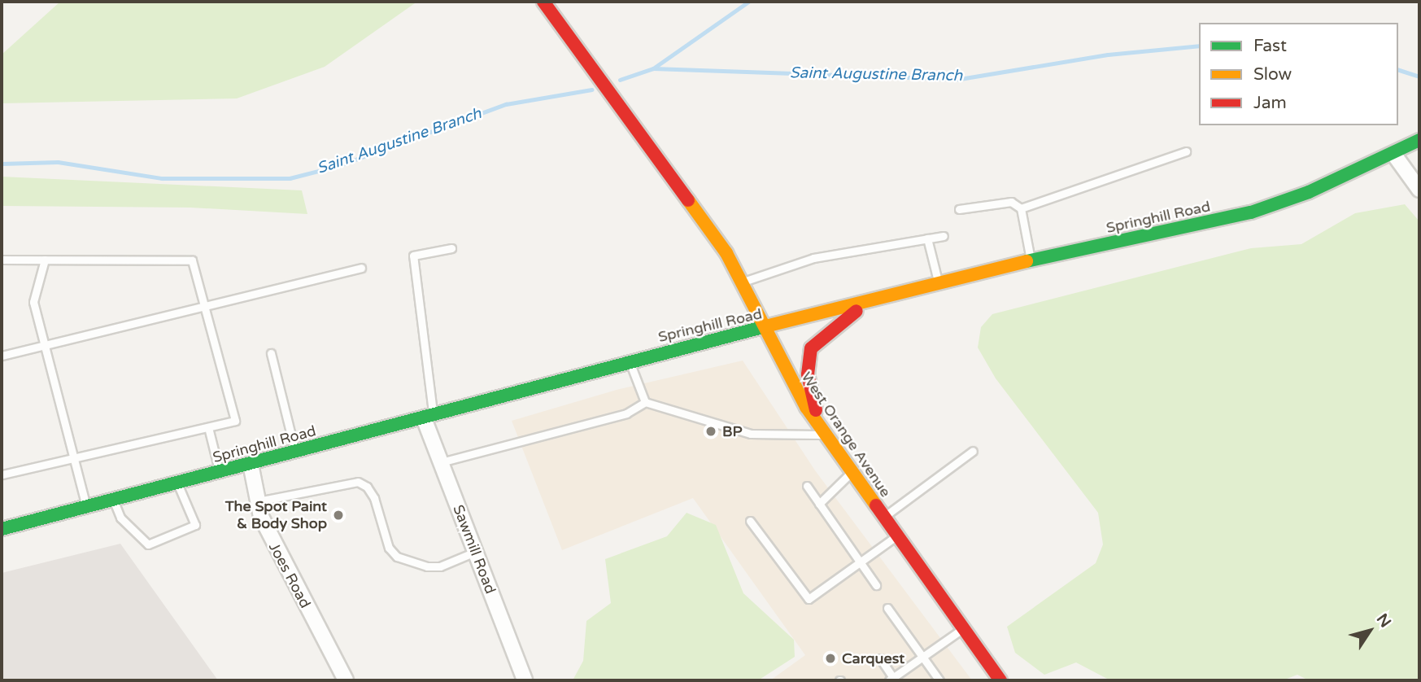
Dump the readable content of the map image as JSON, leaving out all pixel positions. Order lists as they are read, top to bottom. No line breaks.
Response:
{"streets":{"main road":["Springhill Road","West Orange Avenue"],"street":["Sawmill Road","Joes Road"]},"crossings":[["Springhill Road","West Orange Avenue"],["Springhill Road","Sawmill Road"],["Springhill Road","Joes Road"]],"water":["Saint Augustine Branch"],"places":["BP","The Spot Paint & Body Shop","Carquest"],"legend":["Fast","Slow","Jam"],"north":"top right"}
